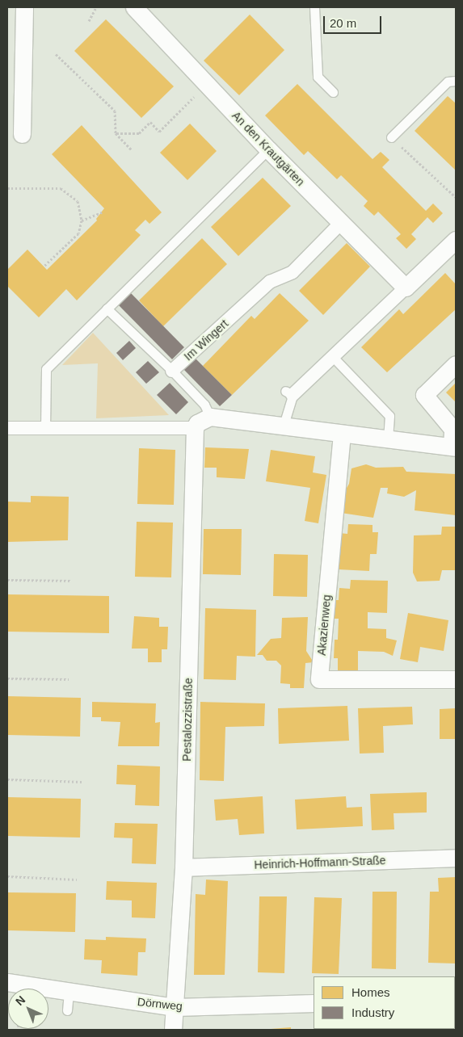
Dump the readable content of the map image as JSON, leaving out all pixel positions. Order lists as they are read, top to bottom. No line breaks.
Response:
{"streets":{"street":["An den Krautgärten","Im Wingert","Akazienweg","Pestalozzistraße","Heinrich-Hoffmann-Straße","Dörnweg"]},"crossings":[["An den Krautgärten","Im Wingert"],["Pestalozzistraße","Heinrich-Hoffmann-Straße"],["Pestalozzistraße","Dörnweg"]],"legend":["Homes","Industry"],"scale_bar":"20 m","north":"top left"}
